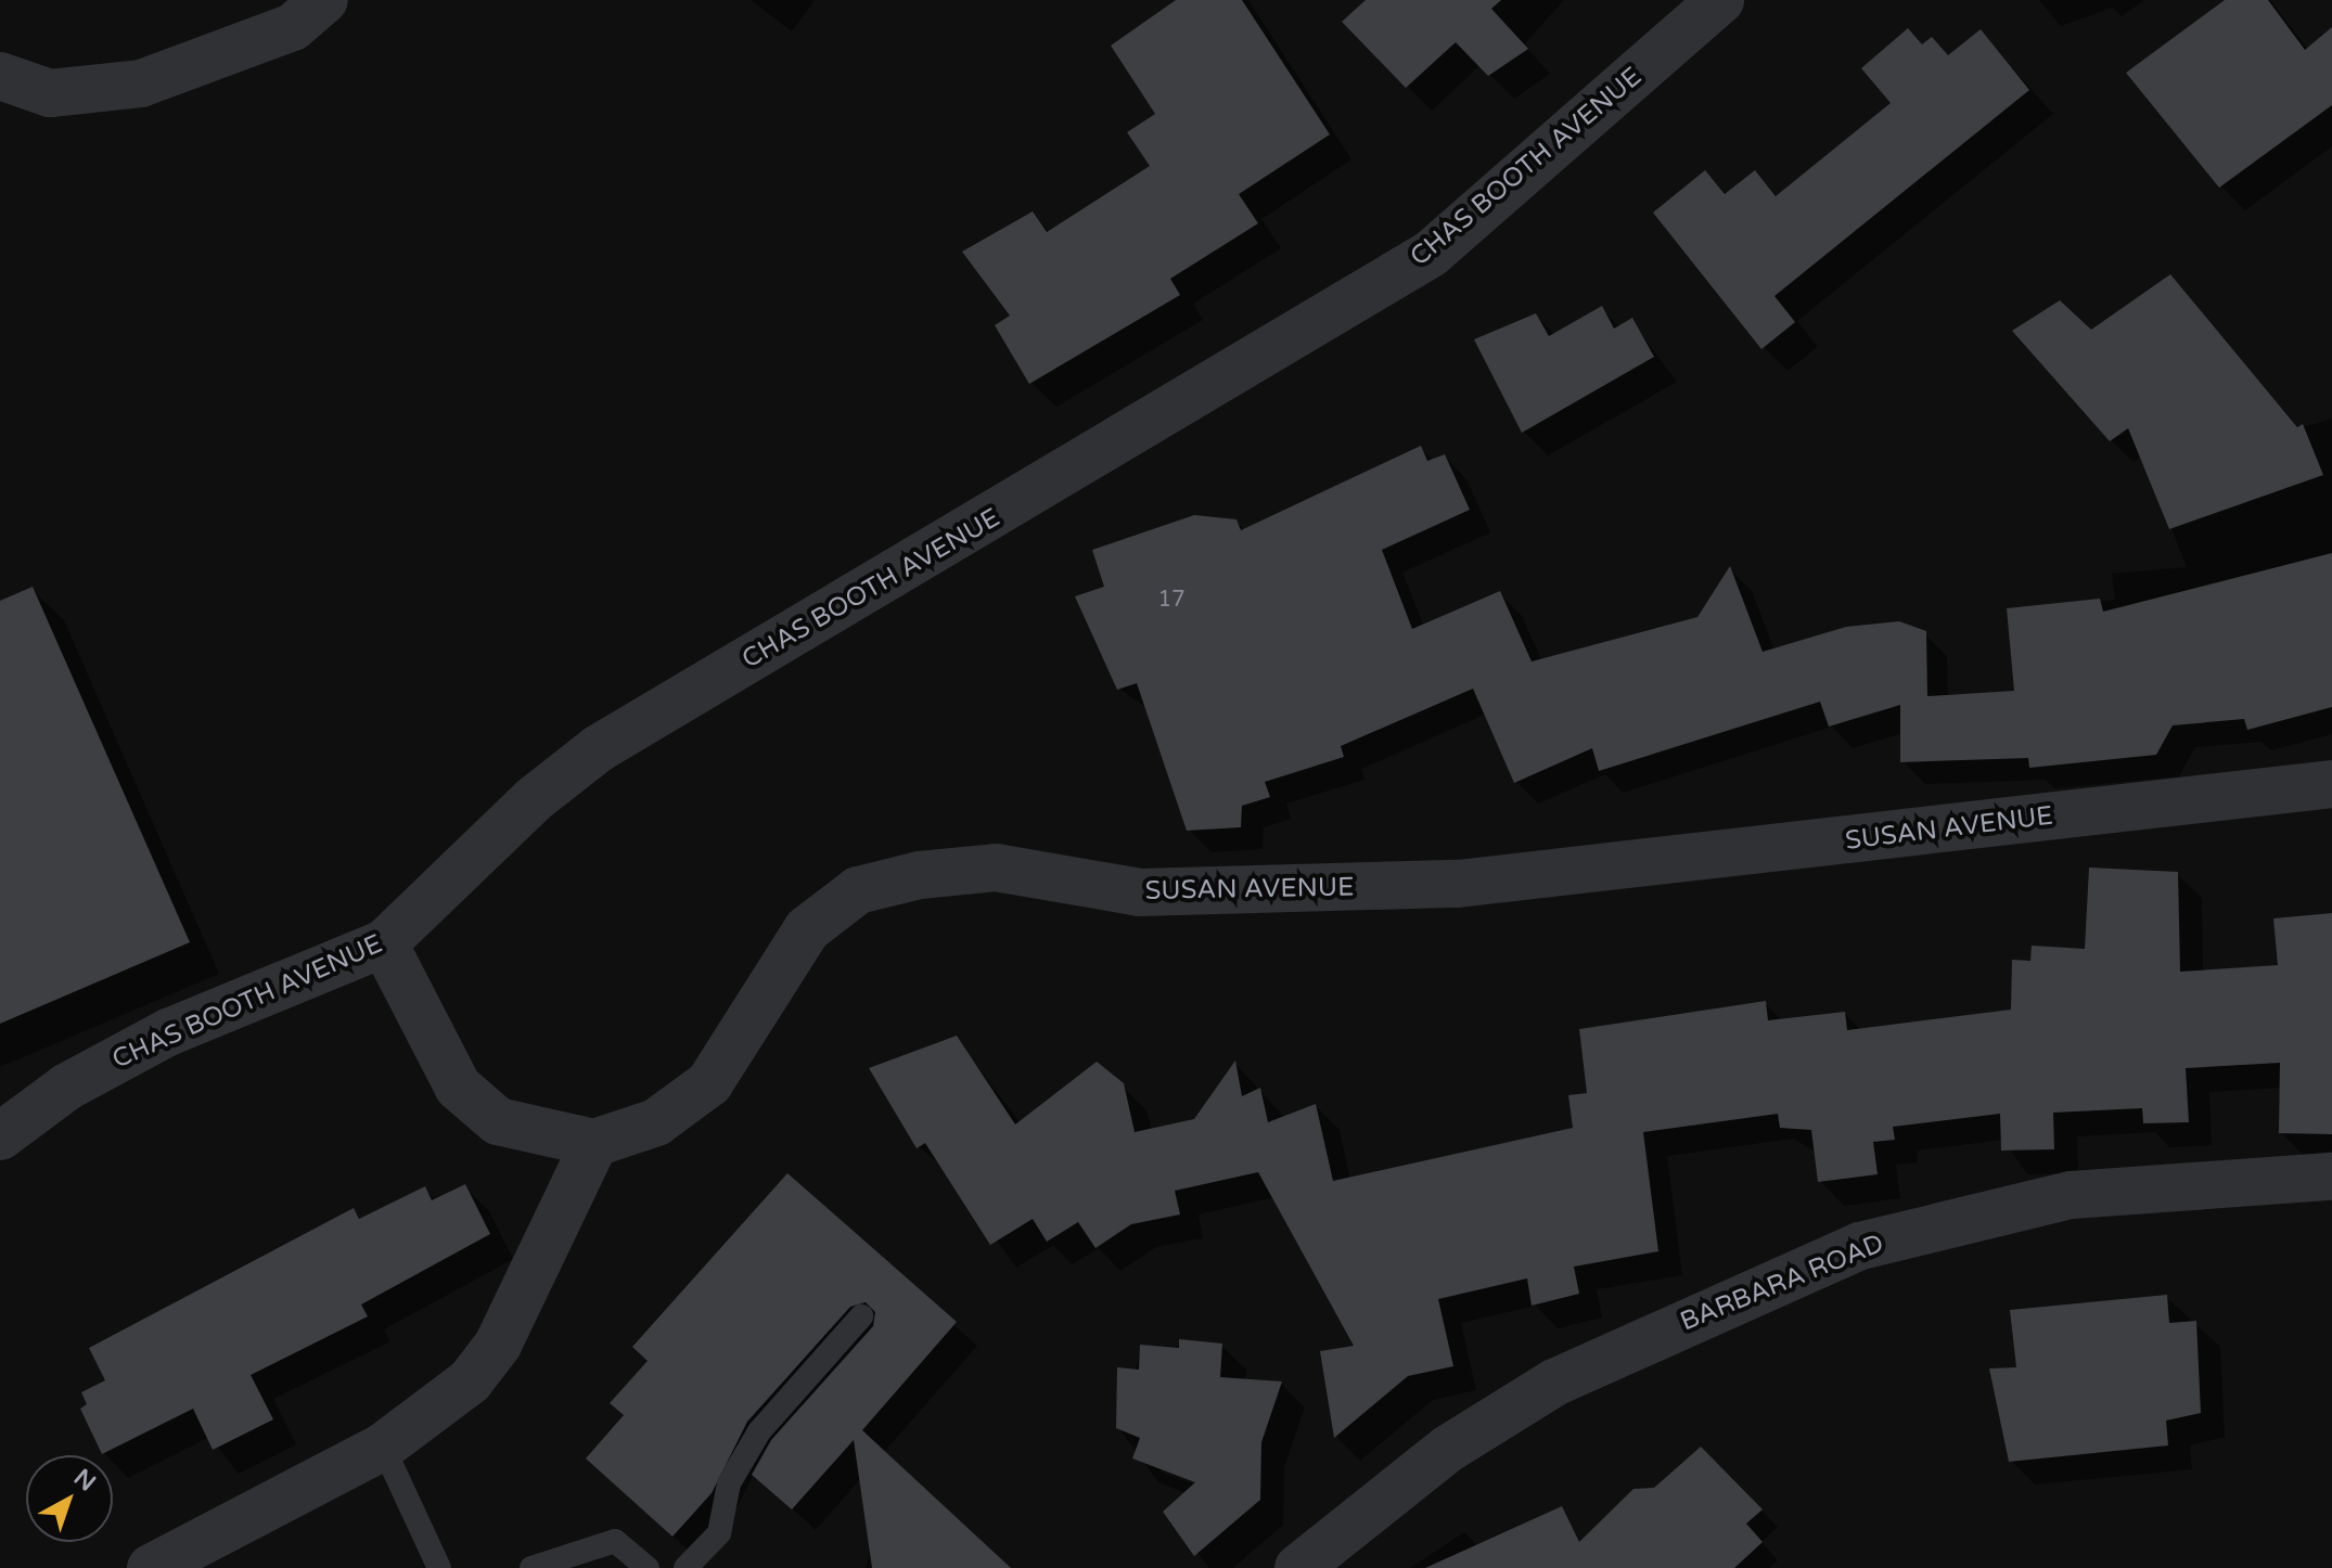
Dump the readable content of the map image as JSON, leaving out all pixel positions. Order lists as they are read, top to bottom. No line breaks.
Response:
{"streets":{"street":["CHAS BOOTH AVENUE","SUSAN AVENUE","BARBARA ROAD"]},"house_numbers":["17"],"north":"top right"}
